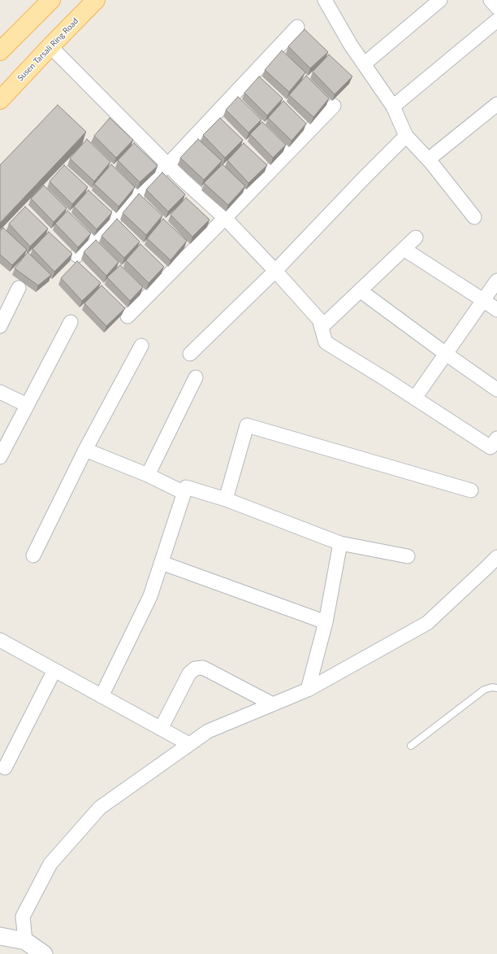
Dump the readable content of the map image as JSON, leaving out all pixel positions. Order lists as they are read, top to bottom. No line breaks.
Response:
{"streets":{"main road":["Susen Tarsali Ring Road"]}}
